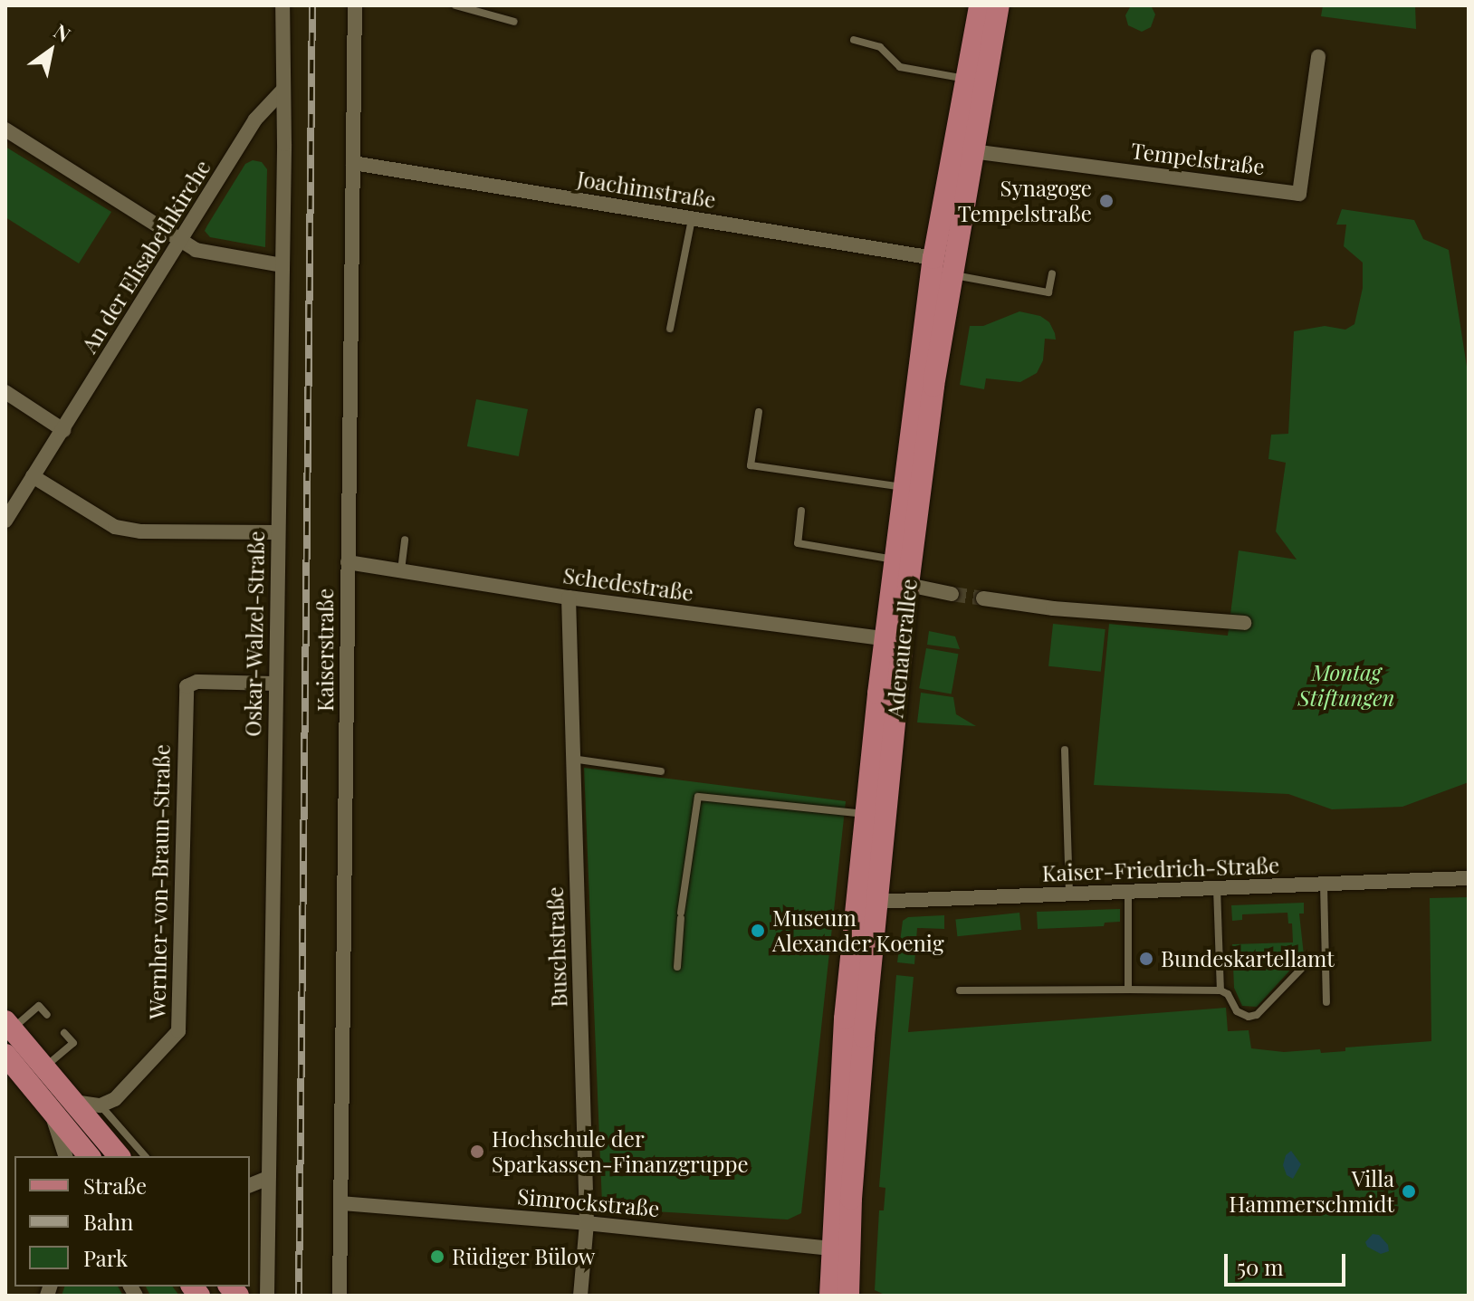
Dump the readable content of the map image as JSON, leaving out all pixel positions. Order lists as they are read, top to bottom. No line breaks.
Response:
{"streets":{"main road":["Adenauerallee"],"street":["Tempelstraße","Joachimstraße","An der Elisabethkirche","Schedestraße","Oskar-Walzel-Straße","Kaiserstraße","Kaiser-Friedrich-Straße","Wernher-von-Braun-Straße","Buschstraße","Simrockstraße"]},"crossings":[["Tempelstraße","Adenauerallee"],["Joachimstraße","Adenauerallee"],["Joachimstraße","Kaiserstraße"],["An der Elisabethkirche","Oskar-Walzel-Straße"],["Schedestraße","Adenauerallee"],["Schedestraße","Kaiserstraße"],["Schedestraße","Buschstraße"],["Oskar-Walzel-Straße","Wernher-von-Braun-Straße"],["Adenauerallee","Kaiser-Friedrich-Straße"],["Adenauerallee","Simrockstraße"],["Kaiserstraße","Simrockstraße"],["Buschstraße","Simrockstraße"]],"parks":["Montag Stiftungen"],"places":["Synagoge Tempelstraße","Museum Alexander Koenig","Bundeskartellamt","Hochschule der Sparkassen-Finanzgruppe","Villa Hammerschmidt","Rüdiger Bülow"],"legend":["Straße","Bahn","Park"],"scale_bar":"50 m","north":"top right"}
